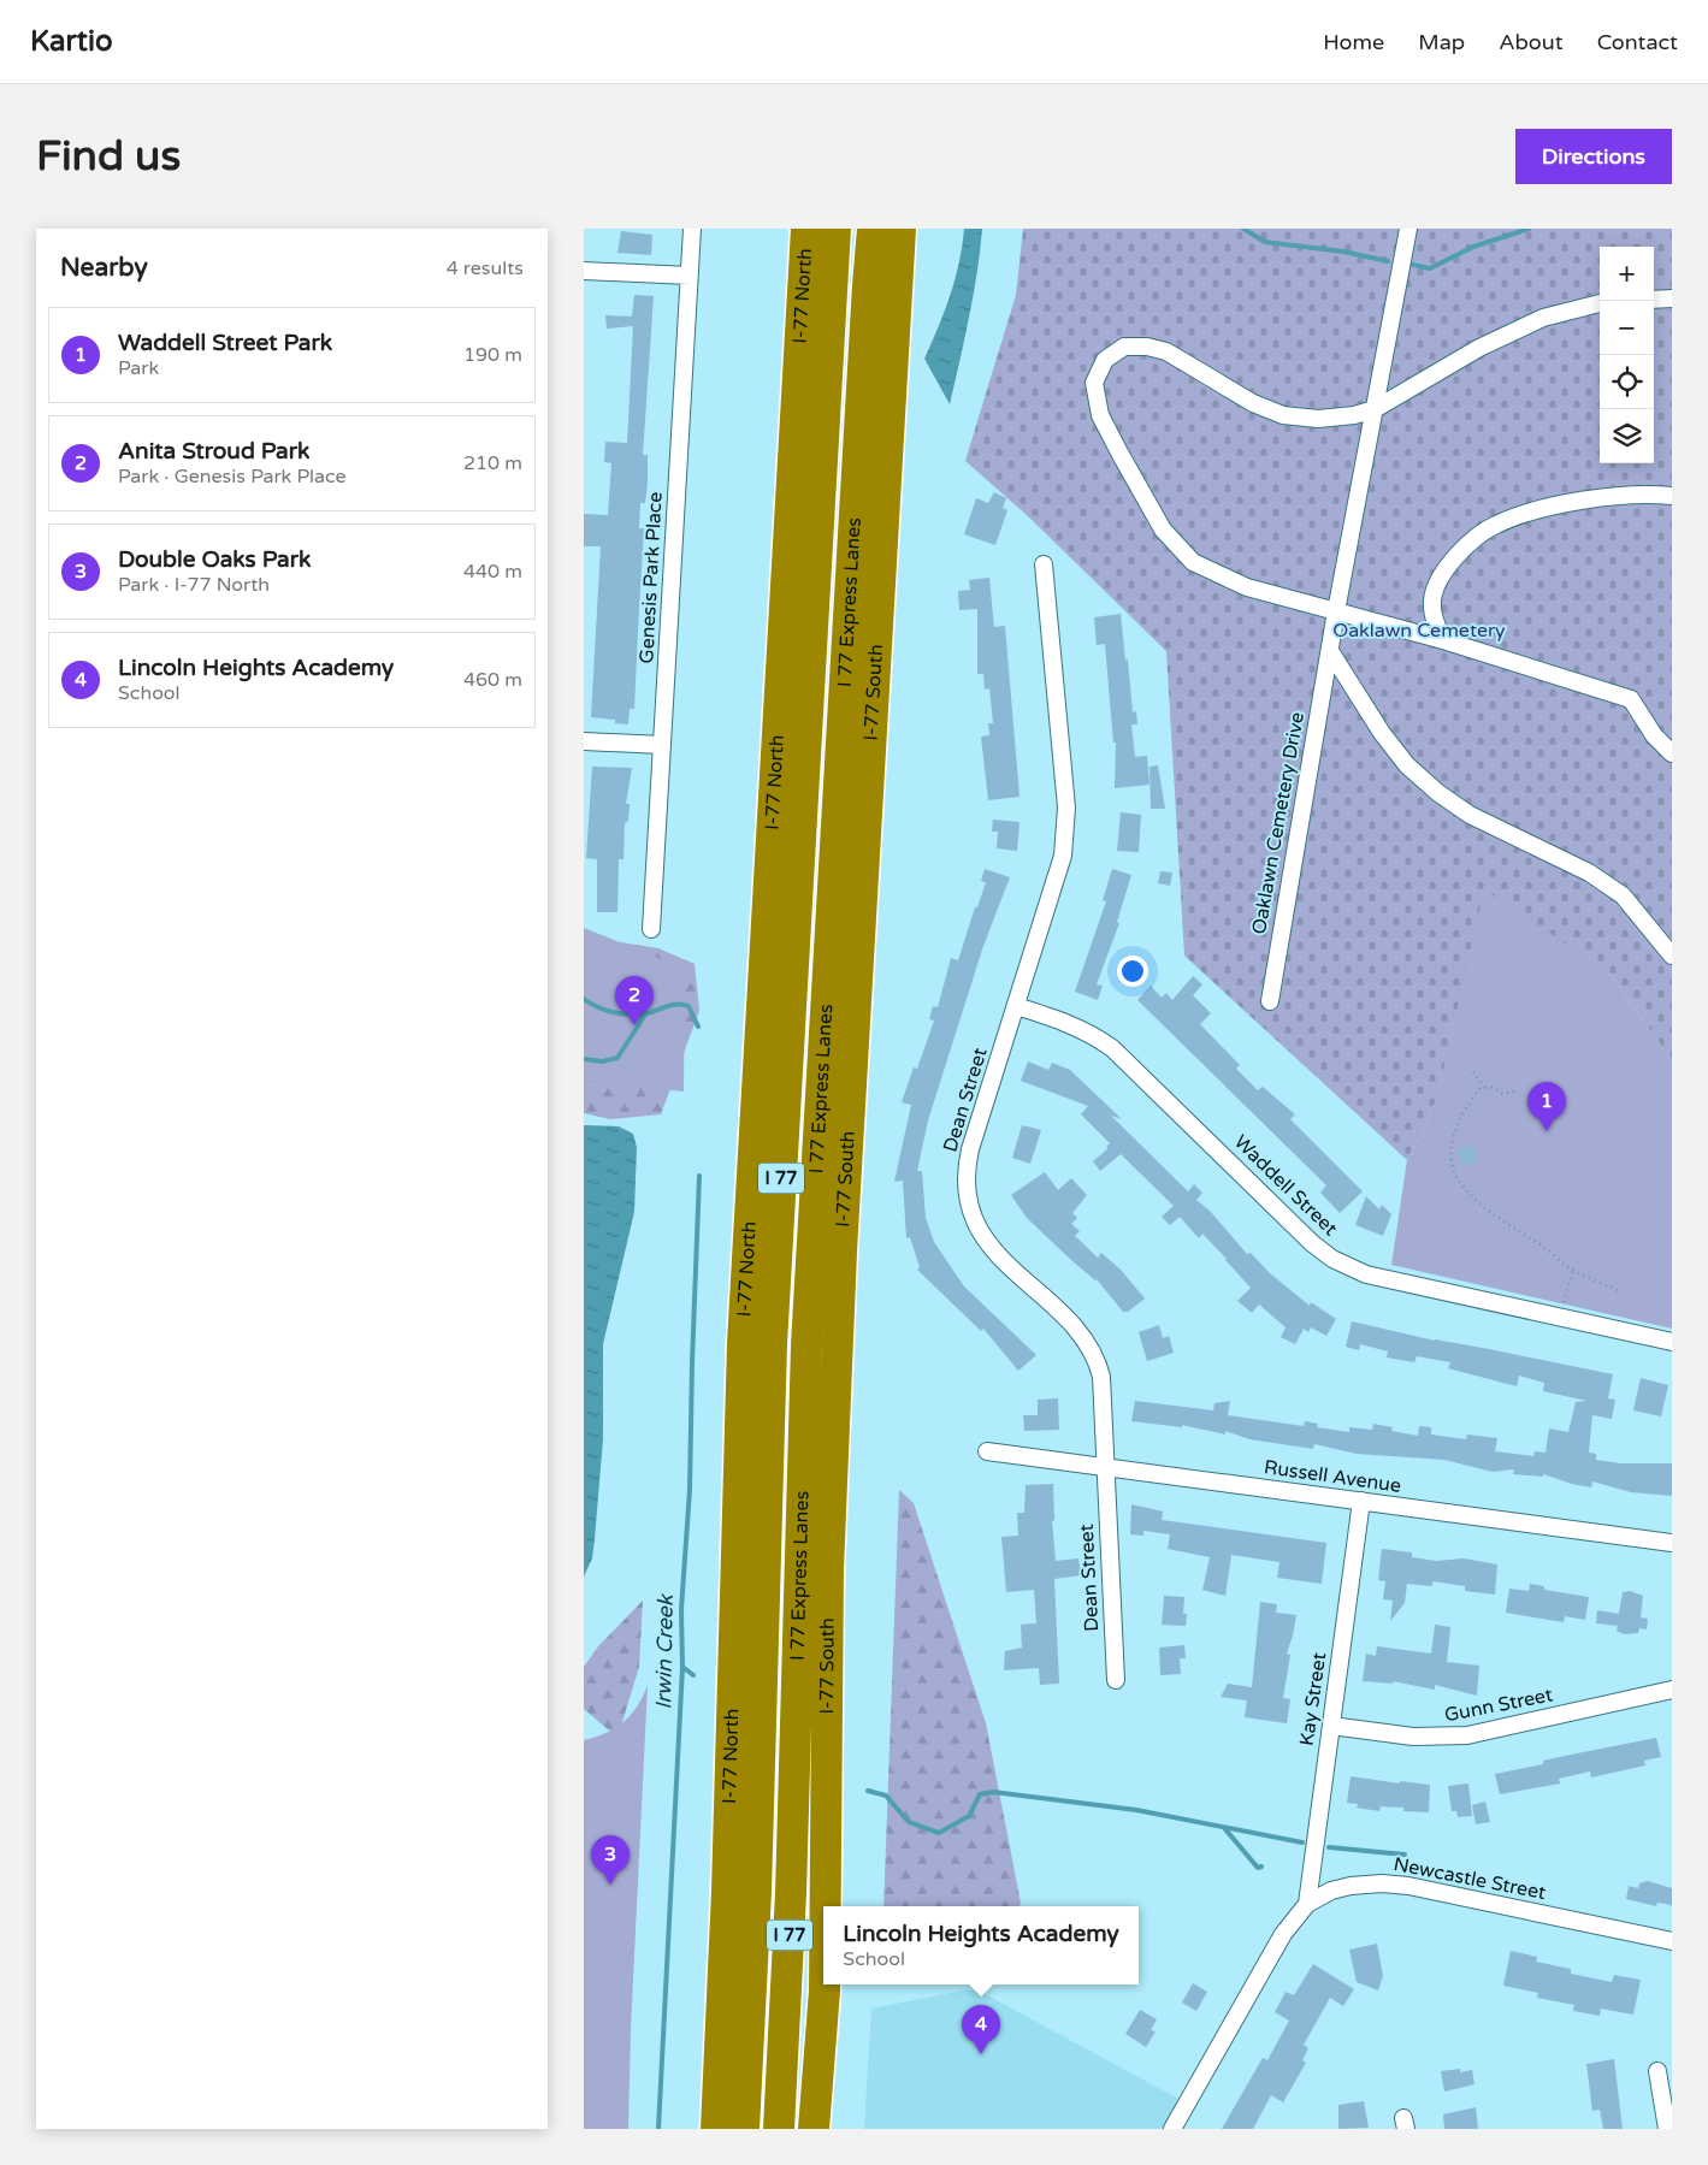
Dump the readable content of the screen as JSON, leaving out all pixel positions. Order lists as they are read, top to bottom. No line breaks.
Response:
{"streets":{"highway":["I-77 North","I 77 Express Lanes","I-77 South","I 77"],"street":["Genesis Park Place","Oaklawn Cemetery Drive","Dean Street","Waddell Street","Russell Avenue","Kay Street","Gunn Street","Newcastle Street"]},"crossings":[["Dean Street","Waddell Street"],["Dean Street","Russell Avenue"],["Russell Avenue","Kay Street"],["Kay Street","Gunn Street"],["Kay Street","Newcastle Street"]],"water":["Irwin Creek"],"parks":["Oaklawn Cemetery"],"page":{"header":"Kartio","nav":["Home","Map","About","Contact"],"buttons":"Directions","title":"Find us","heading":["Nearby","4 results"],"map_buttons":["+","−"],"list":[{"mark":"1","name":"Waddell Street Park","note":"Park","value":"190 m"},{"mark":"2","name":"Anita Stroud Park","note":"Park · Genesis Park Place","value":"210 m"},{"mark":"3","name":"Double Oaks Park","note":"Park · I-77 North","value":"440 m"},{"mark":"4","name":"Lincoln Heights Academy","note":"School","value":"460 m"}],"pins":["2","1","3","4"],"popup":["Lincoln Heights Academy","School"]}}
